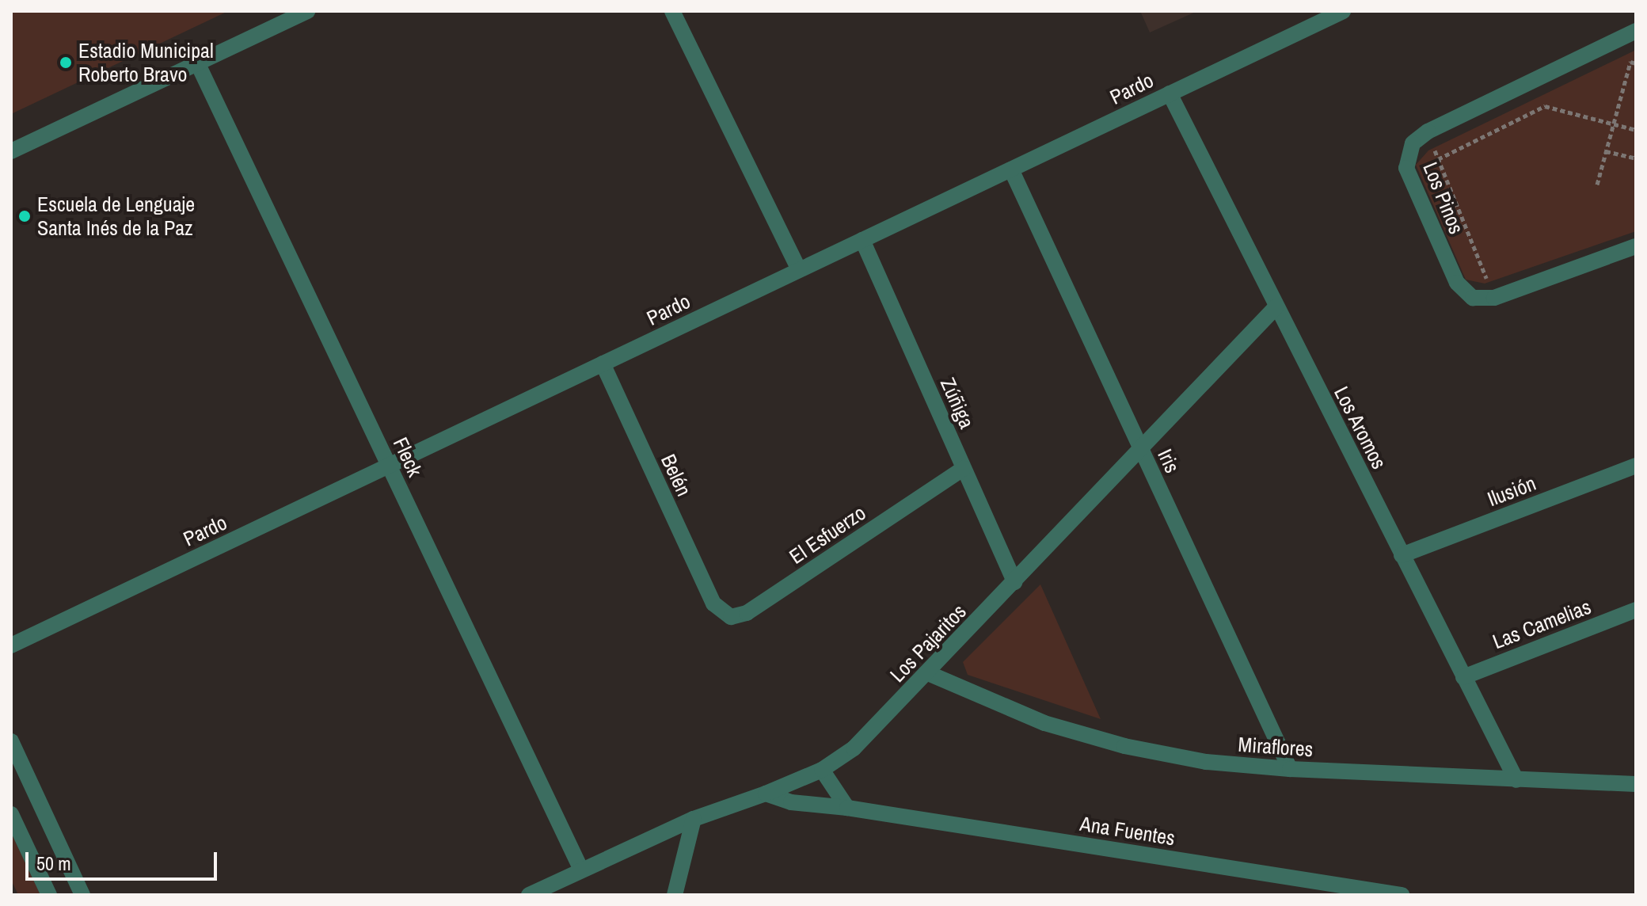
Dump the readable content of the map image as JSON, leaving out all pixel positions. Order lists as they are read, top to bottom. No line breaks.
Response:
{"streets":{"street":["Pardo","Los Pinos","Zúñiga","Los Aromos","Fleck","Iris","Belén","Ilusión","El Esfuerzo","Las Camelias","Los Pajaritos","Miraflores","Ana Fuentes"]},"crossings":[["Pardo","Zúñiga"],["Pardo","Los Aromos"],["Pardo","Fleck"],["Pardo","Iris"],["Pardo","Belén"],["Zúñiga","El Esfuerzo"],["Zúñiga","Los Pajaritos"],["Los Aromos","Ilusión"],["Los Aromos","Las Camelias"],["Los Aromos","Los Pajaritos"],["Los Aromos","Miraflores"],["Fleck","Los Pajaritos"],["Iris","Los Pajaritos"],["Iris","Miraflores"],["Belén","El Esfuerzo"],["Los Pajaritos","Miraflores"],["Los Pajaritos","Ana Fuentes"]],"places":["Estadio Municipal Roberto Bravo","Escuela de Lenguaje Santa Inés de la Paz"],"scale_bar":"50 m"}
